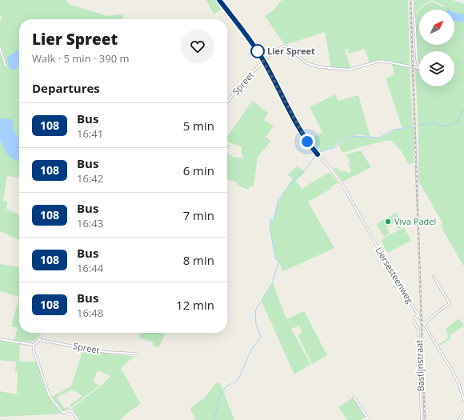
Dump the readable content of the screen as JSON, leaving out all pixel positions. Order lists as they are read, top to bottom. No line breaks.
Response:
{"streets":{"street":["Spreet","Liersesteenweg","Bastijnstraat"]},"crossings":[["Spreet","Liersesteenweg"],["Liersesteenweg","Bastijnstraat"]],"places":["Lier Spreet","Viva Padel"],"lines":["bus line 108"],"north":"top right","page":{"heading":[["Lier Spreet","Walk · 5 min · 390 m"],"Departures"],"list":[{"mark":"108","name":"Bus","note":"16:41","value":"5 min"},{"mark":"108","name":"Bus","note":"16:42","value":"6 min"},{"mark":"108","name":"Bus","note":"16:43","value":"7 min"},{"mark":"108","name":"Bus","note":"16:44","value":"8 min"},{"mark":"108","name":"Bus","note":"16:48","value":"12 min"}]}}
